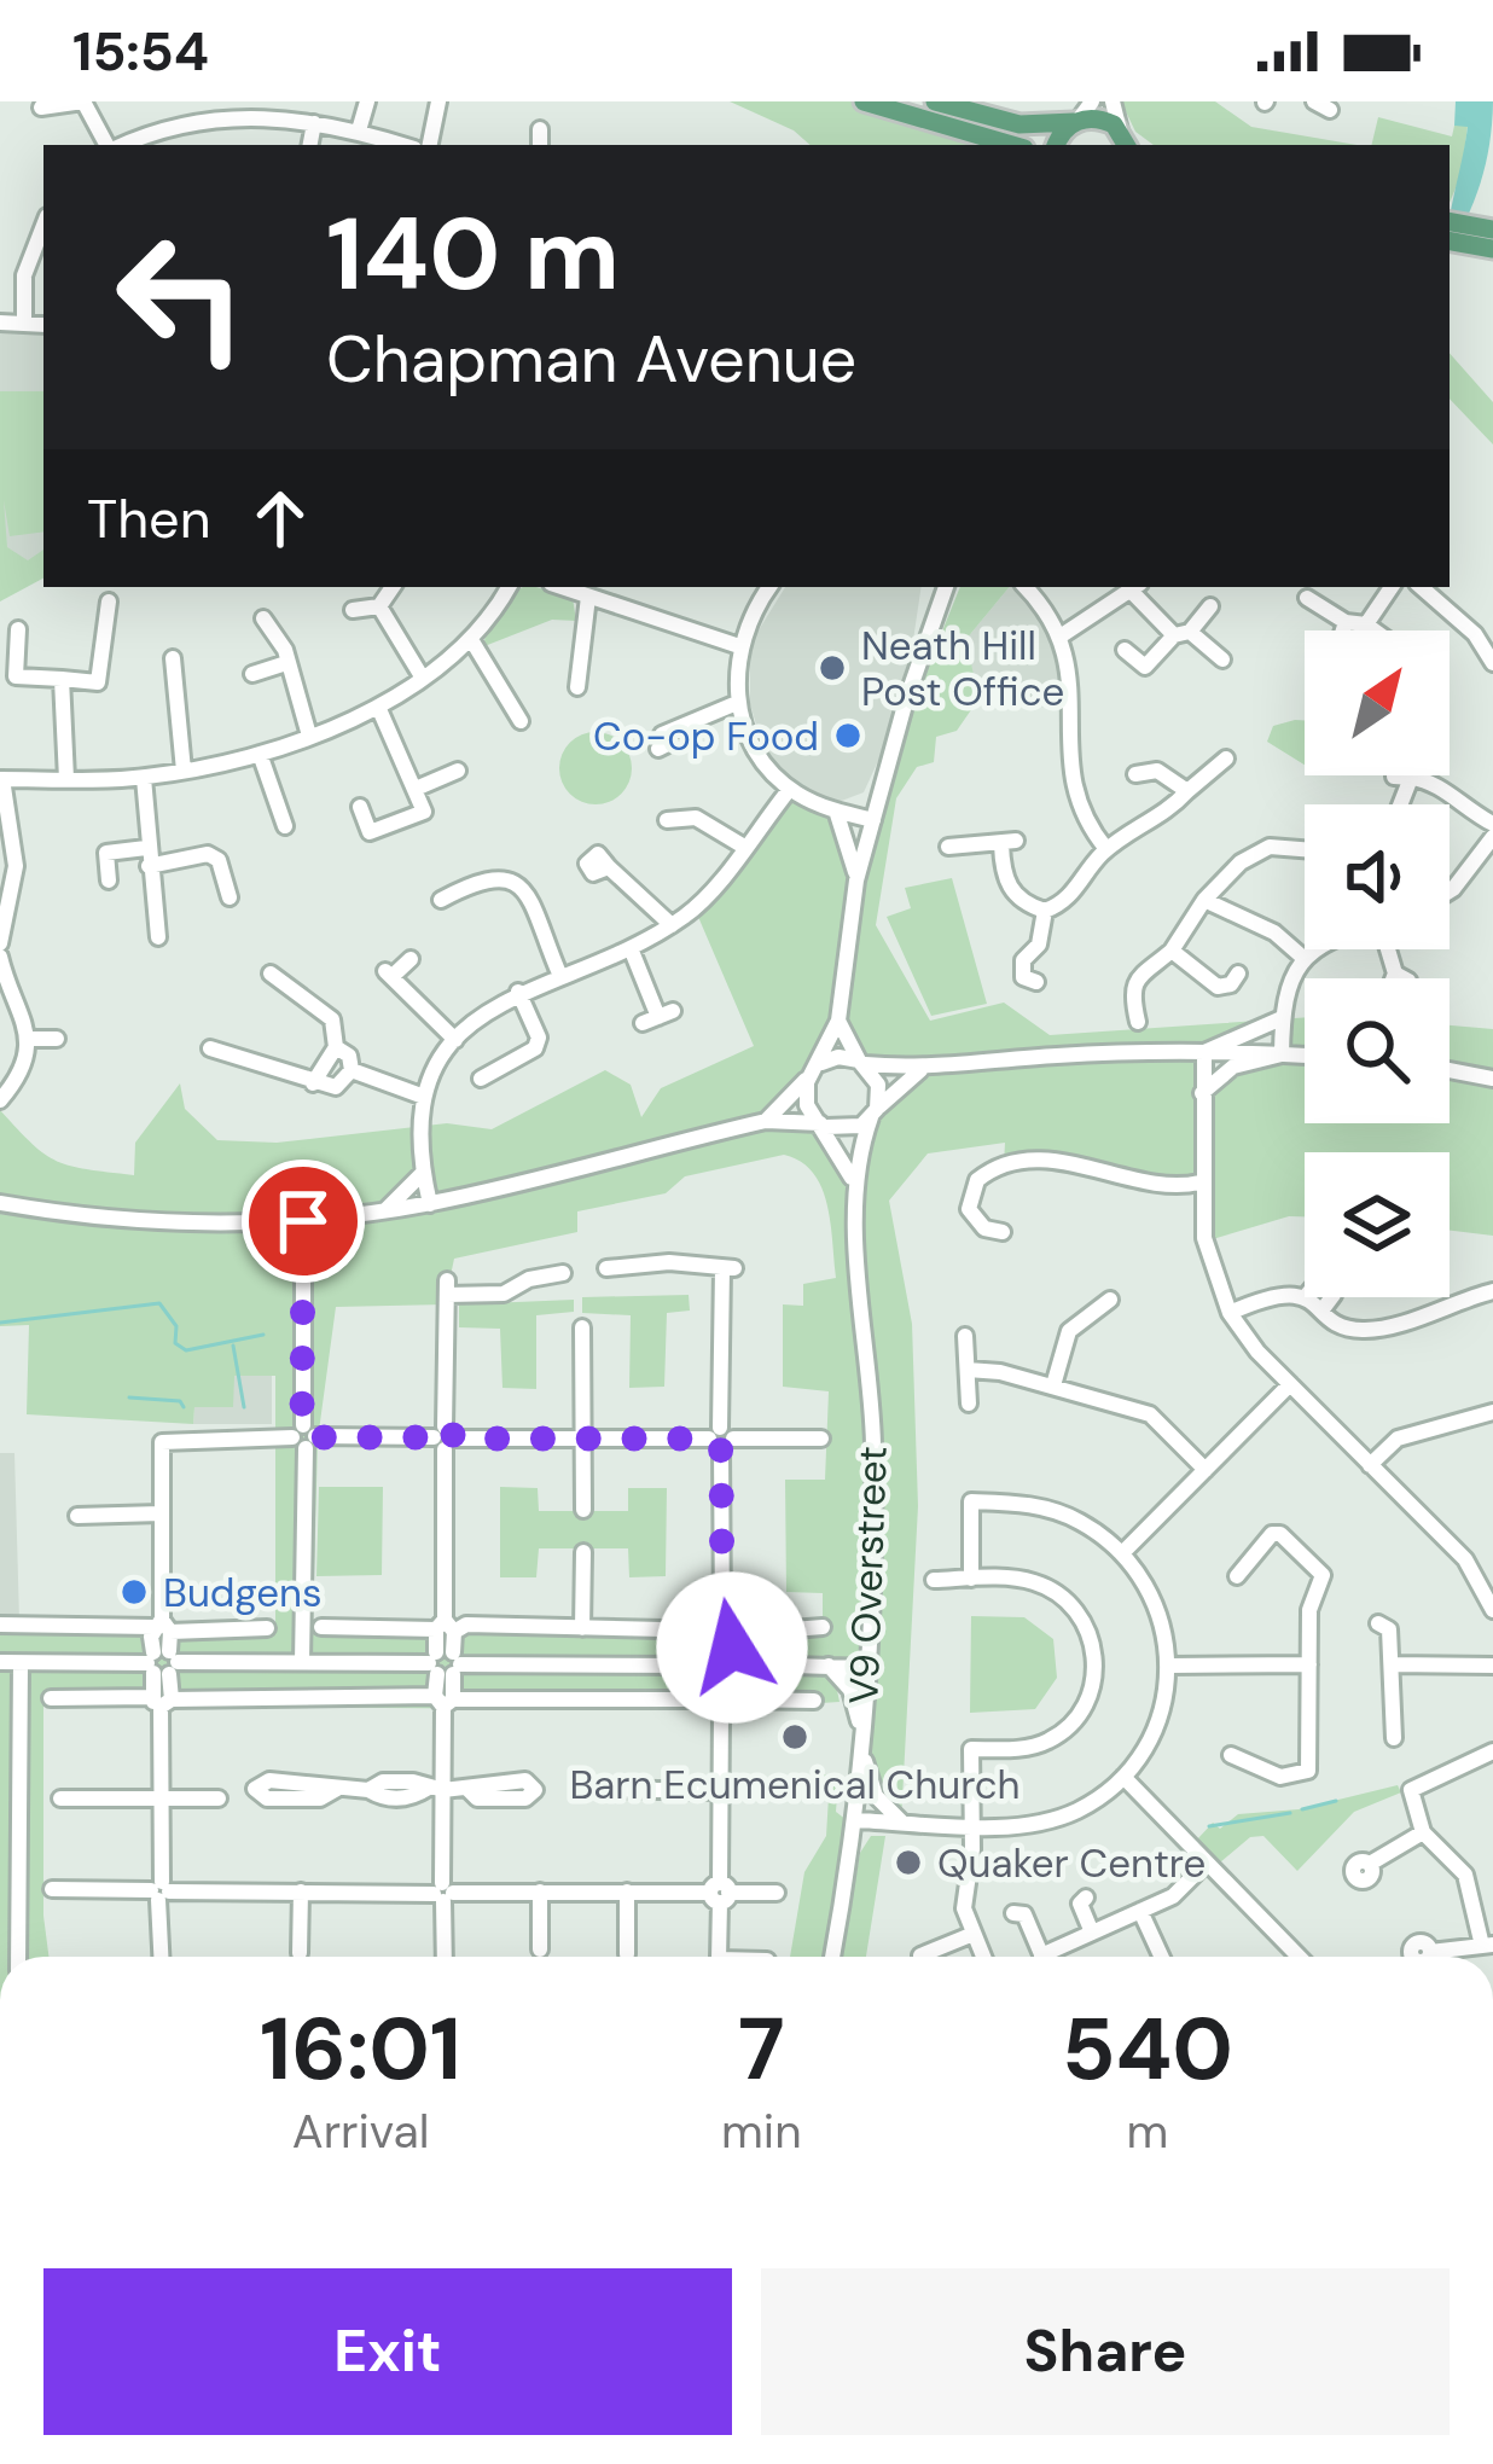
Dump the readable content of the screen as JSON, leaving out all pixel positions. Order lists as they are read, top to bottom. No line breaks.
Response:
{"streets":{"street":["V9 Overstreet"]},"places":["Neath Hill Post Office","Co-op Food","Budgens","Barn Ecumenical Church","Quaker Centre"],"north":"top right","page":{"status":"15:54","turn":["140 m","Chapman Avenue"],"then":"Then","eta":["16:01","Arrival","7","min","540","m"],"buttons":["Exit","Share"]}}
